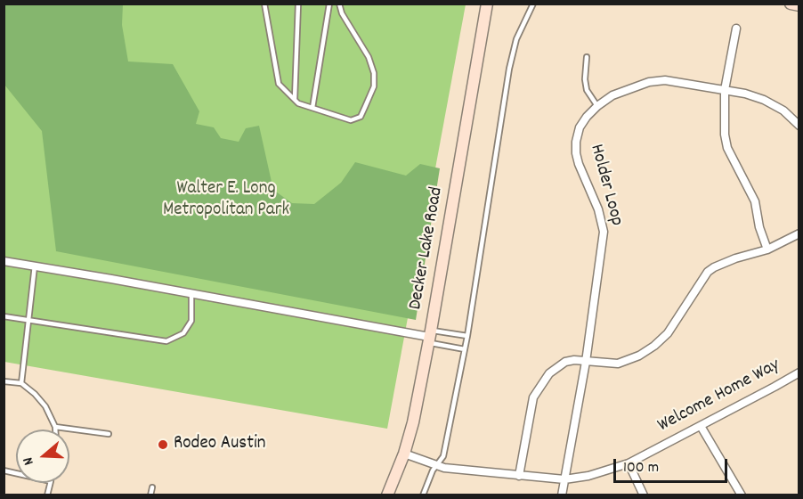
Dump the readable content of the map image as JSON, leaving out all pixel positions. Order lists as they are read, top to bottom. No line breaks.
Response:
{"streets":{"main road":["Decker Lake Road"],"street":["Holder Loop","Welcome Home Way"]},"crossings":[["Holder Loop","Welcome Home Way"],["Decker Lake Road","Welcome Home Way"]],"parks":["Walter E. Long Metropolitan Park"],"places":["Rodeo Austin"],"scale_bar":"100 m","north":"left"}
